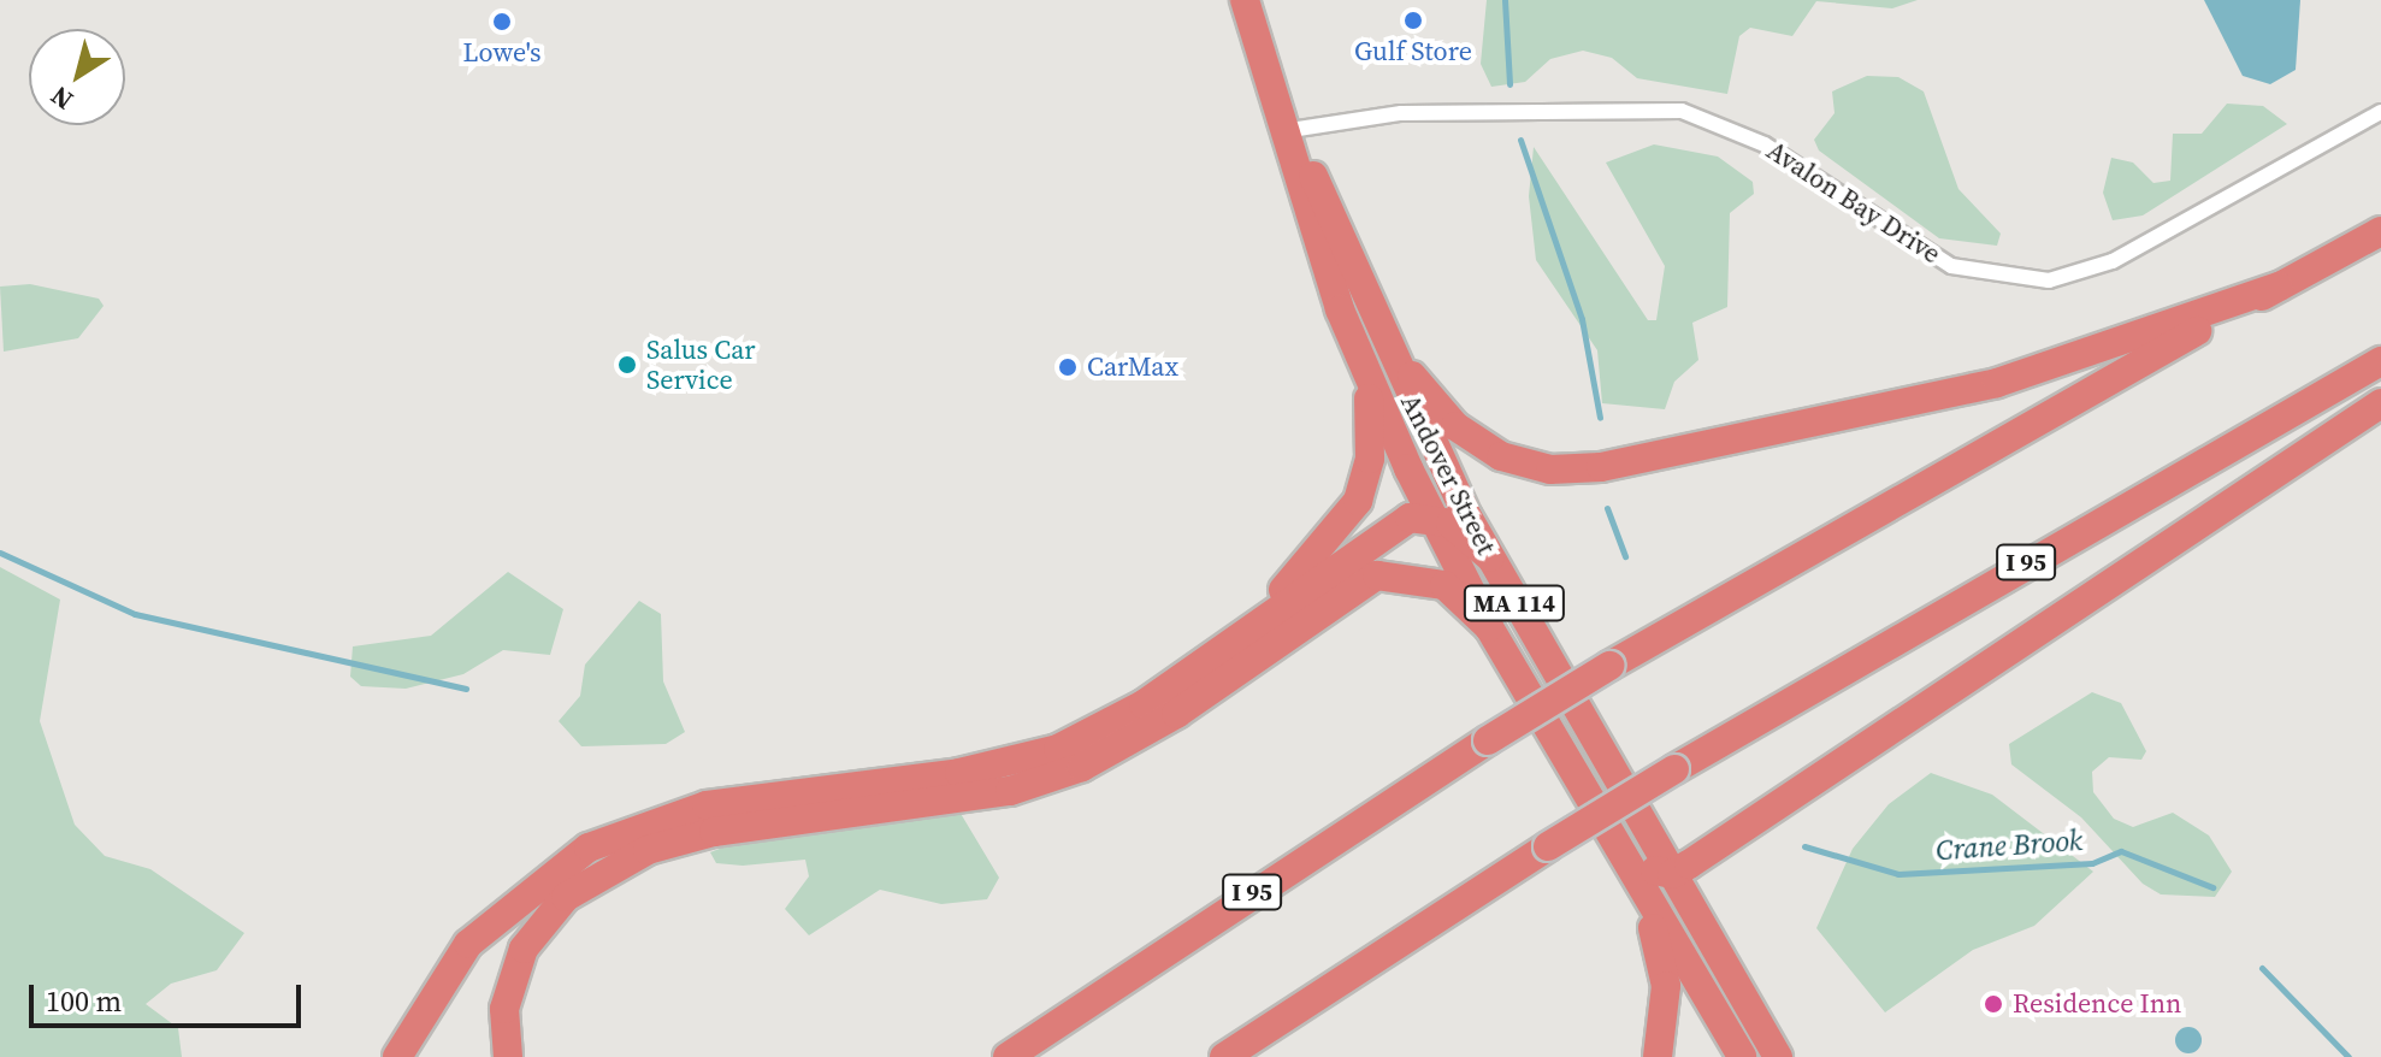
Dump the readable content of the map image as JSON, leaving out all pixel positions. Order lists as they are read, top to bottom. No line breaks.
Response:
{"streets":{"highway":["Andover Street","I 95","MA 114"],"street":["Avalon Bay Drive"]},"crossings":[["Avalon Bay Drive","Andover Street"]],"water":["Crane Brook"],"places":["Gulf Store","Lowe's","Salus Car Service","CarMax","Residence Inn"],"scale_bar":"100 m","north":"bottom left"}
